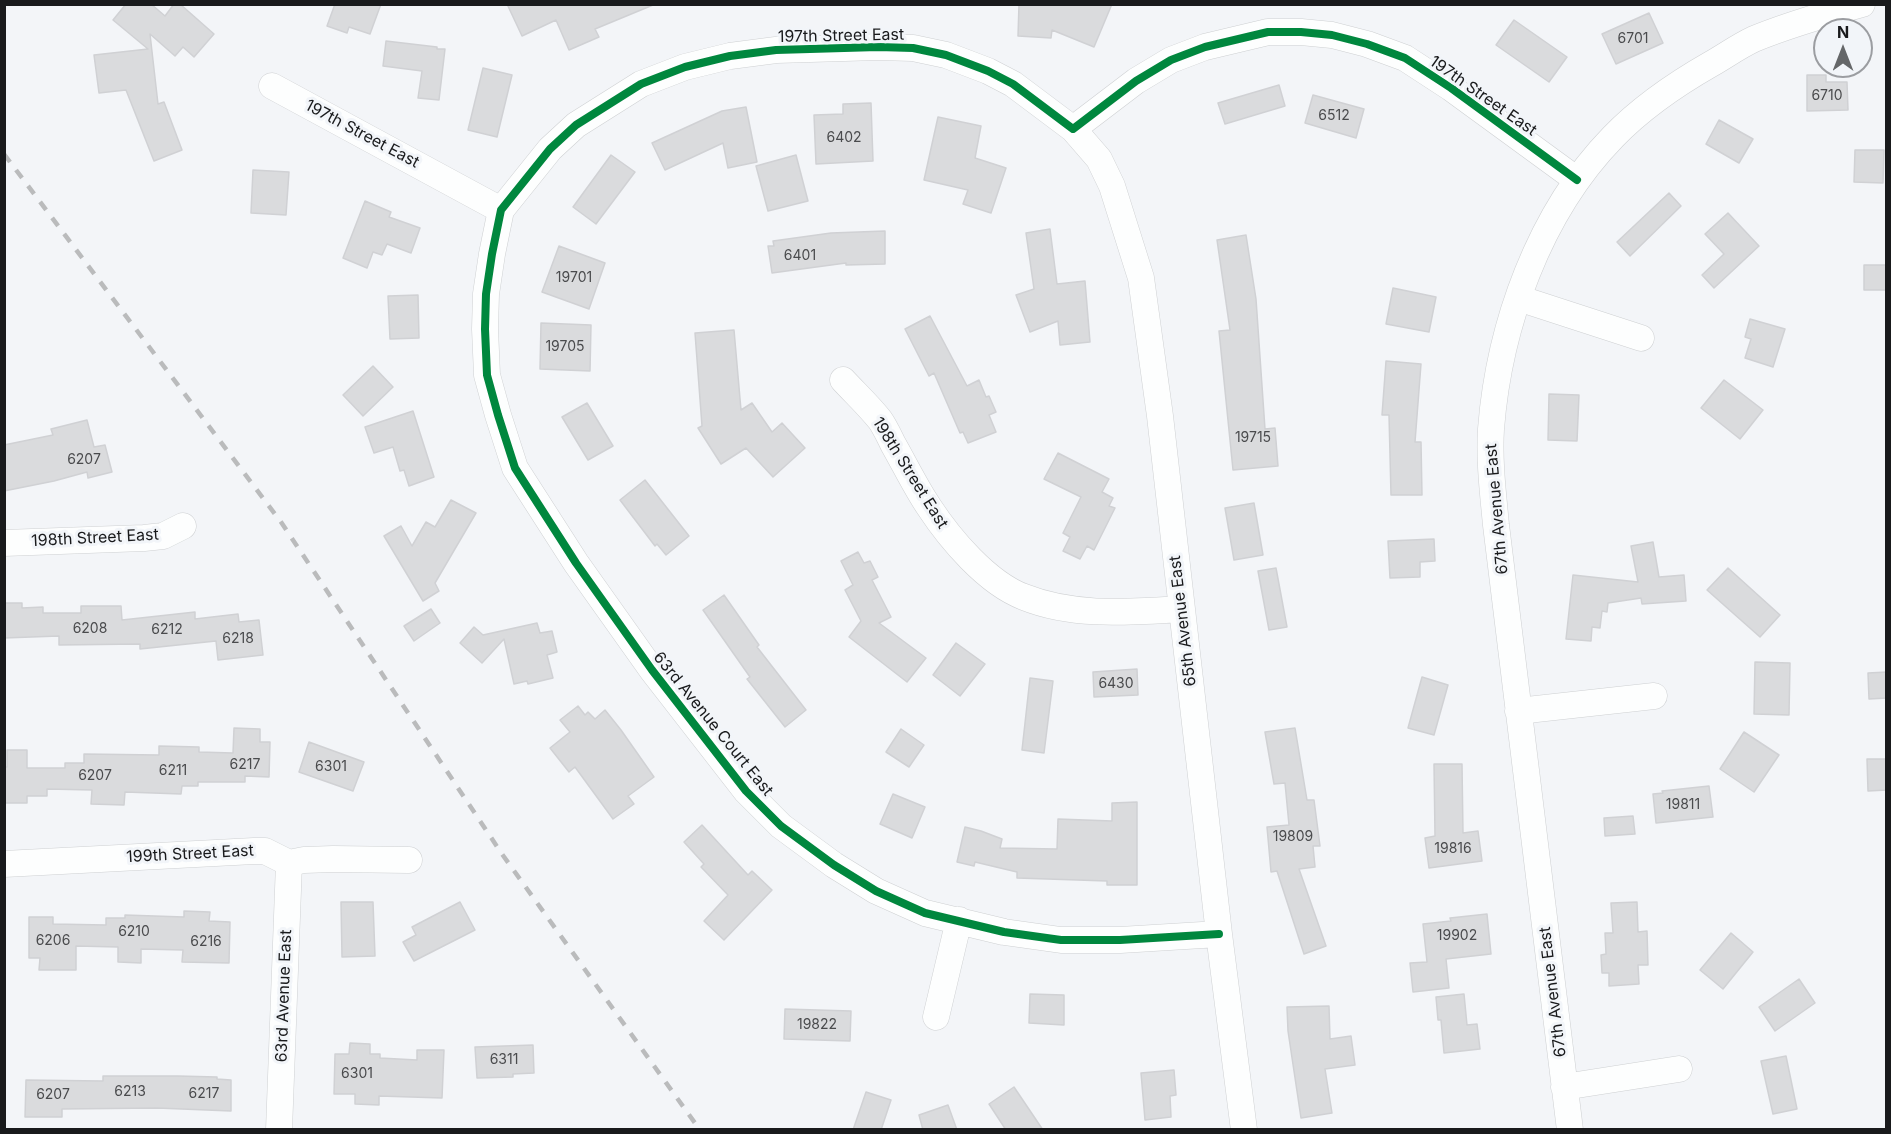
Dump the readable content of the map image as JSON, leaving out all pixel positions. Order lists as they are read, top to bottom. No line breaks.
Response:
{"streets":{"street":["197th Street East","198th Street East","67th Avenue East","65th Avenue East","63rd Avenue Court East","199th Street East","63rd Avenue East"]},"crossings":[["197th Street East","67th Avenue East"],["197th Street East","65th Avenue East"],["197th Street East","63rd Avenue Court East"],["198th Street East","65th Avenue East"],["65th Avenue East","63rd Avenue Court East"],["199th Street East","63rd Avenue East"]],"house_numbers":["6701","6710","6512","6402","6401","19701","19705","19715","6207","6208","6212","6218","6430","6217","6301","6211","6207","19811","19809","19816","6210","19902","6206","6216","19822","6311","6301","6213","6217","6207"],"north":"top"}
